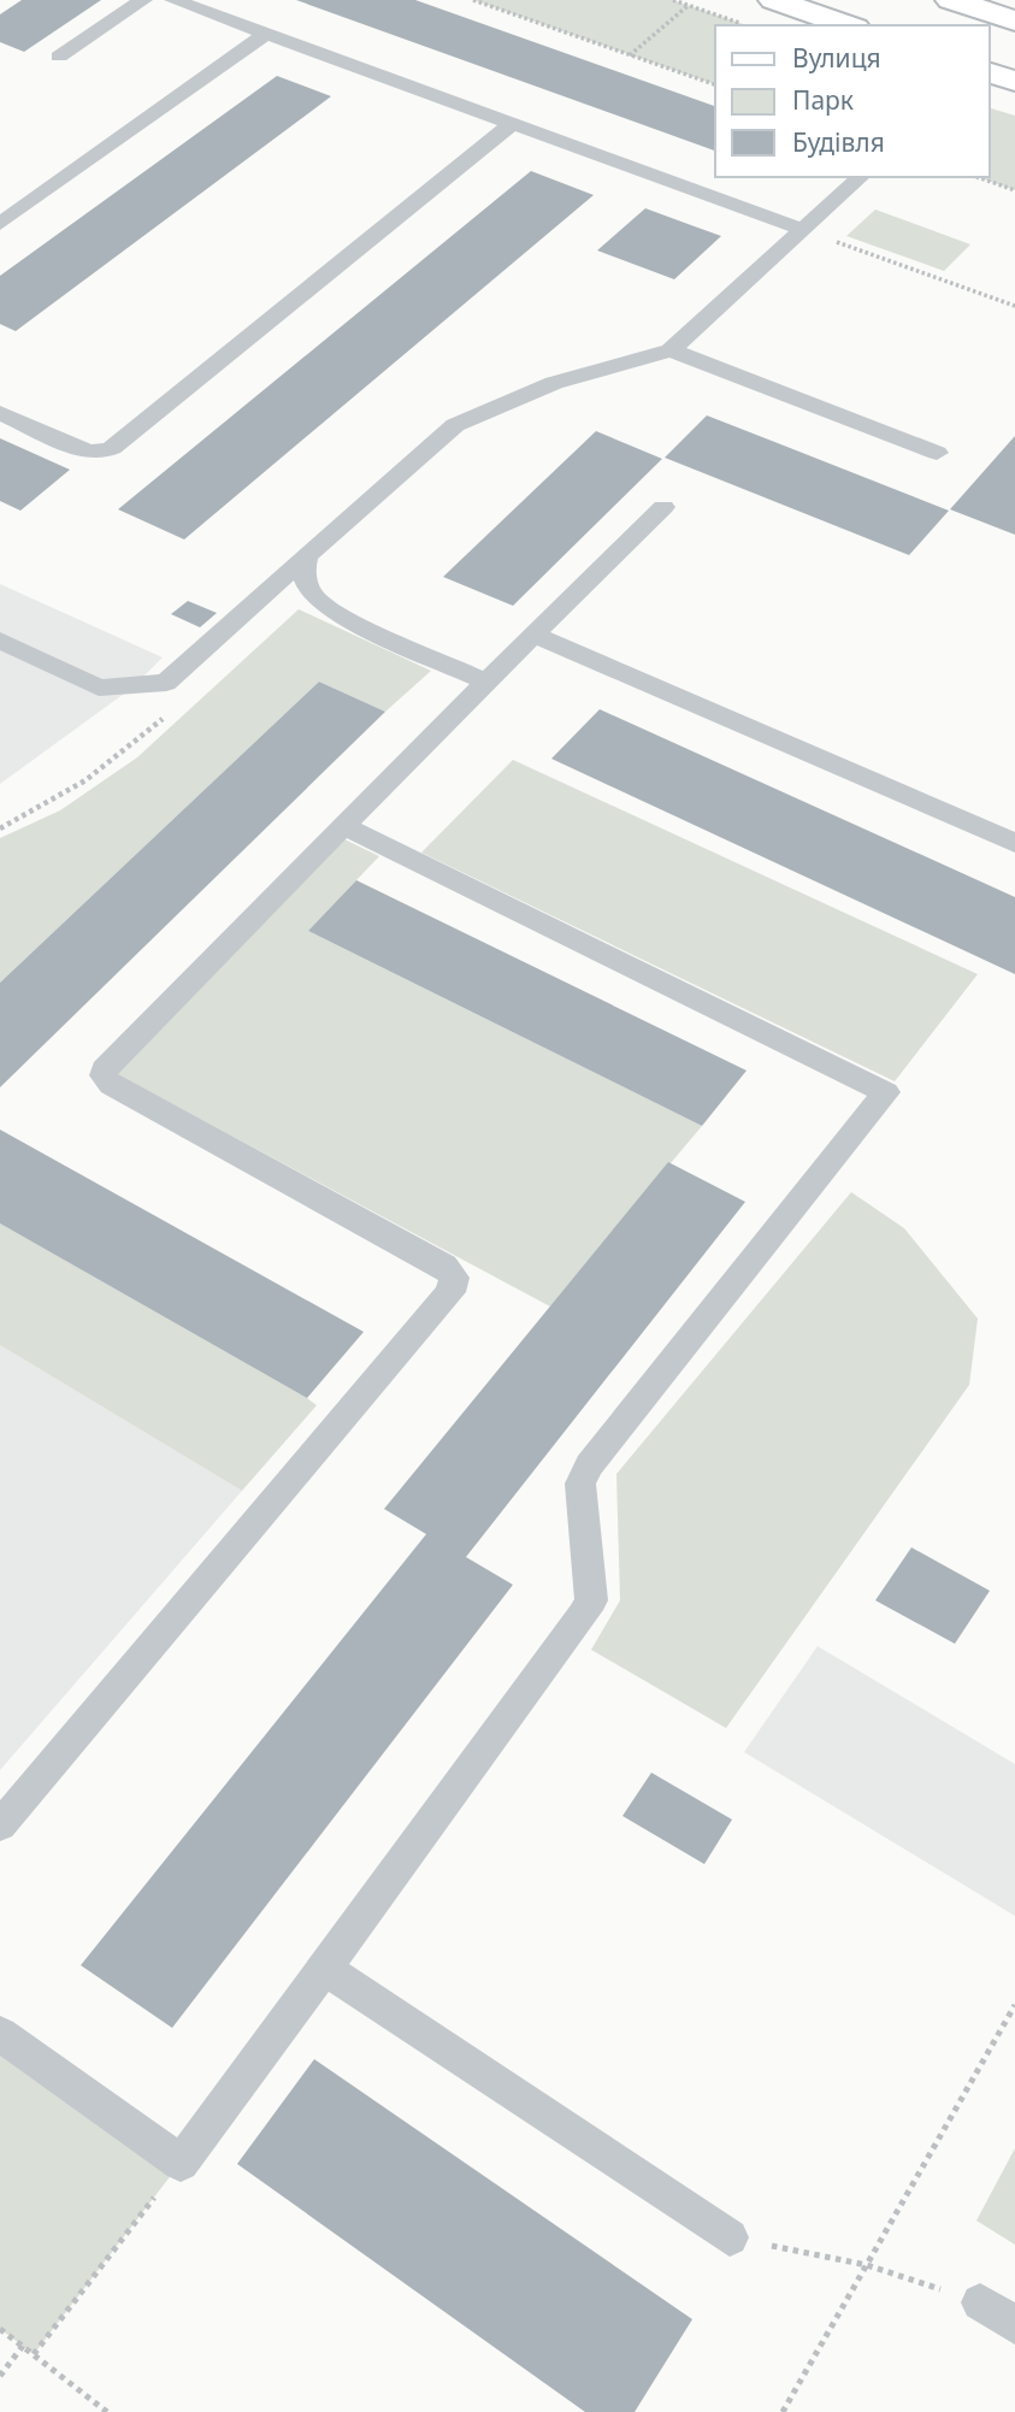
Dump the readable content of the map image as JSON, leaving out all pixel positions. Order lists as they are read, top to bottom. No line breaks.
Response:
{"legend":["Вулиця","Парк","Будівля"]}
